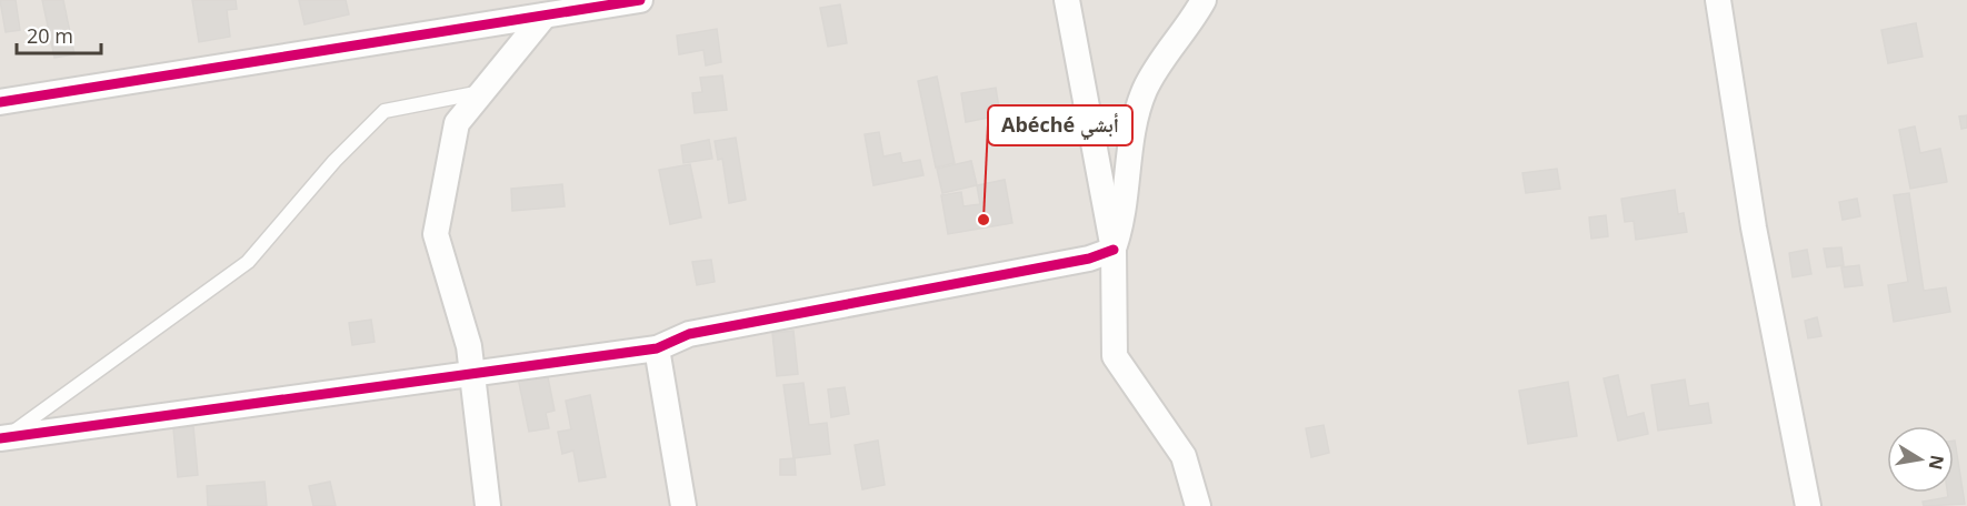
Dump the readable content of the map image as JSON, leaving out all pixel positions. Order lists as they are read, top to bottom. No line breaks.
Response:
{"places":["Abéché أبشي"],"scale_bar":"20 m","north":"right"}
